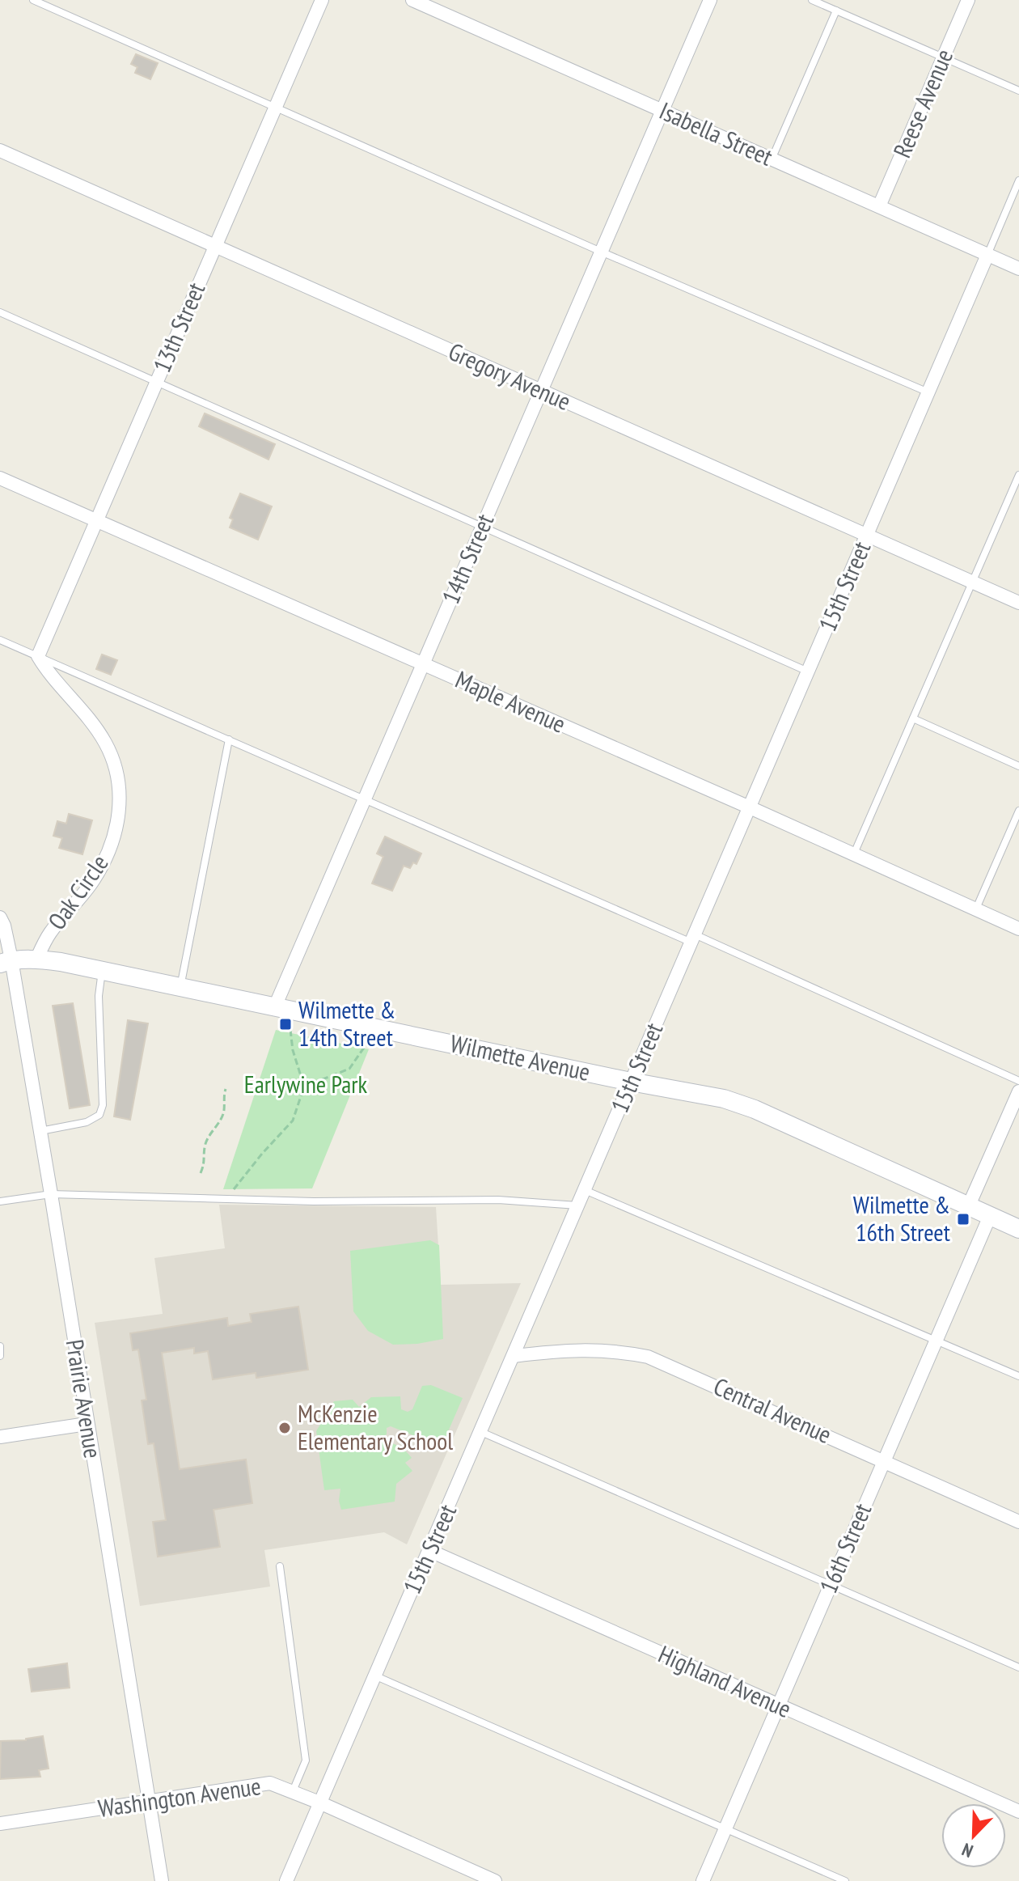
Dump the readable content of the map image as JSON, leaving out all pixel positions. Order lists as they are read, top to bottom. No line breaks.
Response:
{"streets":{"street":["Reese Avenue","Isabella Street","13th Street","Gregory Avenue","14th Street","15th Street","Maple Avenue","Oak Circle","Wilmette Avenue","Prairie Avenue","Central Avenue","16th Street","Highland Avenue","Washington Avenue"]},"crossings":[["Reese Avenue","Isabella Street"],["Isabella Street","14th Street"],["Isabella Street","15th Street"],["13th Street","Gregory Avenue"],["13th Street","Maple Avenue"],["13th Street","Oak Circle"],["Gregory Avenue","14th Street"],["Gregory Avenue","15th Street"],["14th Street","Maple Avenue"],["14th Street","Wilmette Avenue"],["15th Street","Maple Avenue"],["15th Street","Wilmette Avenue"],["15th Street","Central Avenue"],["15th Street","Highland Avenue"],["15th Street","Washington Avenue"],["Oak Circle","Wilmette Avenue"],["Wilmette Avenue","Prairie Avenue"],["Wilmette Avenue","16th Street"],["Prairie Avenue","Washington Avenue"],["Central Avenue","16th Street"],["16th Street","Highland Avenue"]],"parks":["Earlywine Park"],"places":{"transit":["Wilmette & 14th Street","Wilmette & 16th Street"],"other":["McKenzie Elementary School"]},"north":"bottom left"}
